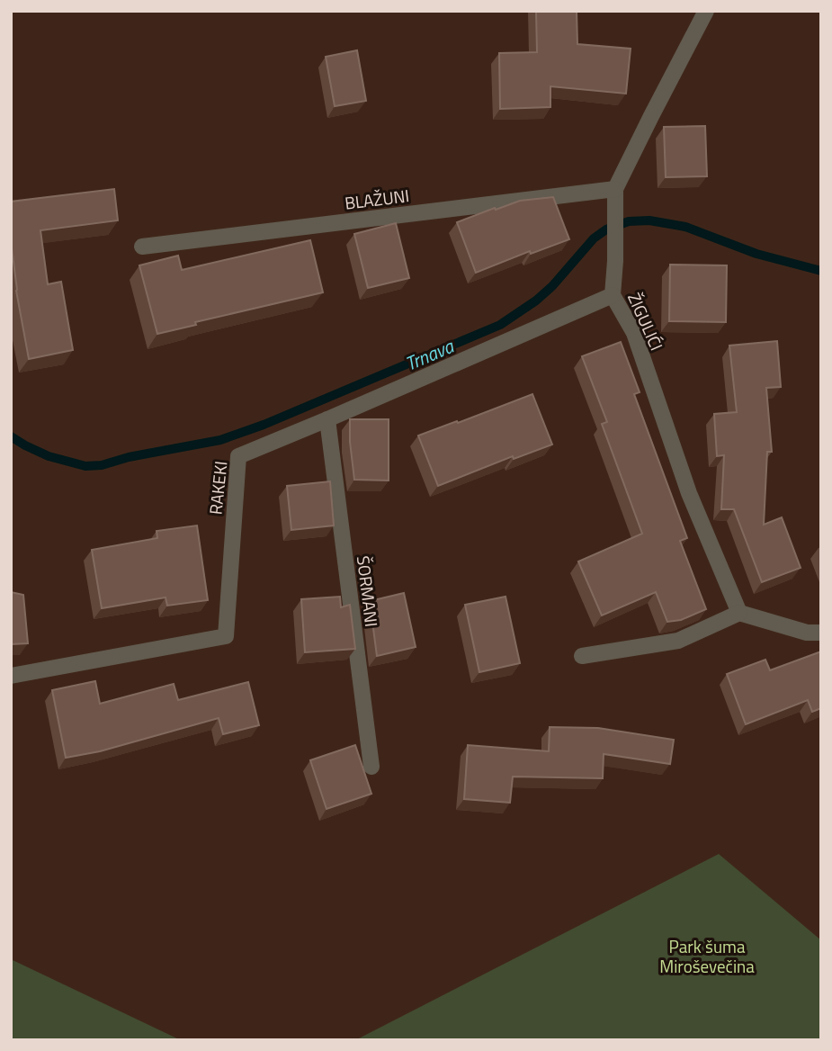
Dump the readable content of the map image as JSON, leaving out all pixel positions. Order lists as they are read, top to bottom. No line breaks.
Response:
{"streets":{"street":["BLAŽUNI","ŽIGULIĆI","RAKEKI","ŠORMANI"]},"crossings":[["BLAŽUNI","ŽIGULIĆI"],["ŽIGULIĆI","RAKEKI"],["RAKEKI","ŠORMANI"]],"water":["Trnava"],"parks":["Park šuma Miroševečina"]}
